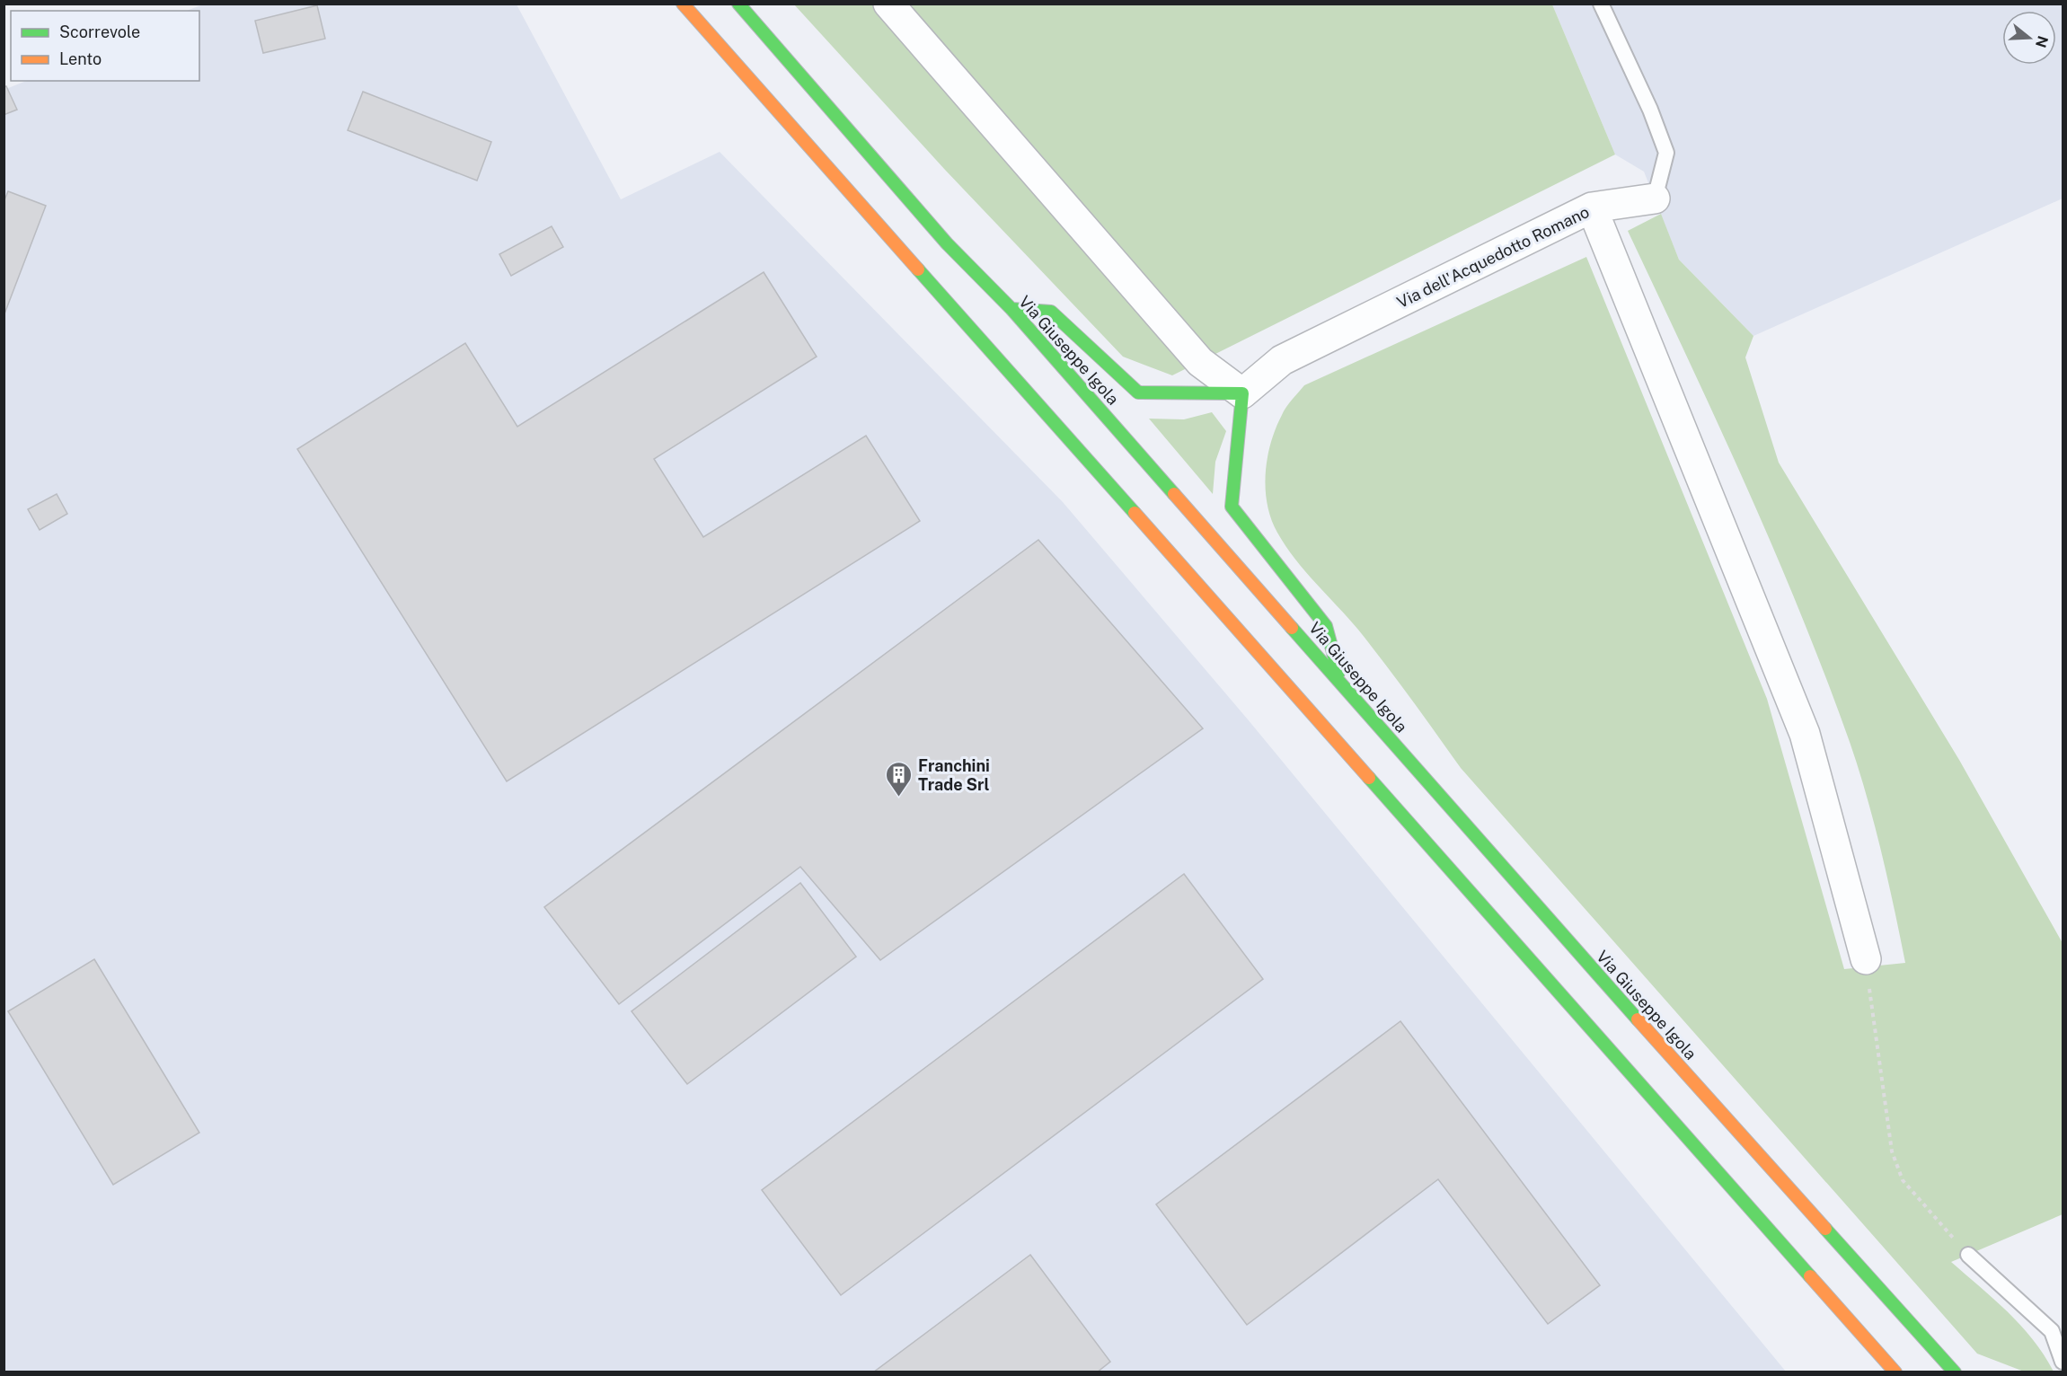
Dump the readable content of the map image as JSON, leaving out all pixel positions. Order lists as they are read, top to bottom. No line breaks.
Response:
{"streets":{"main road":["Via Giuseppe Igola"],"street":["Via dell'Acquedotto Romano"]},"places":{"building":["Franchini Trade Srl"]},"legend":["Scorrevole","Lento"],"north":"right"}
